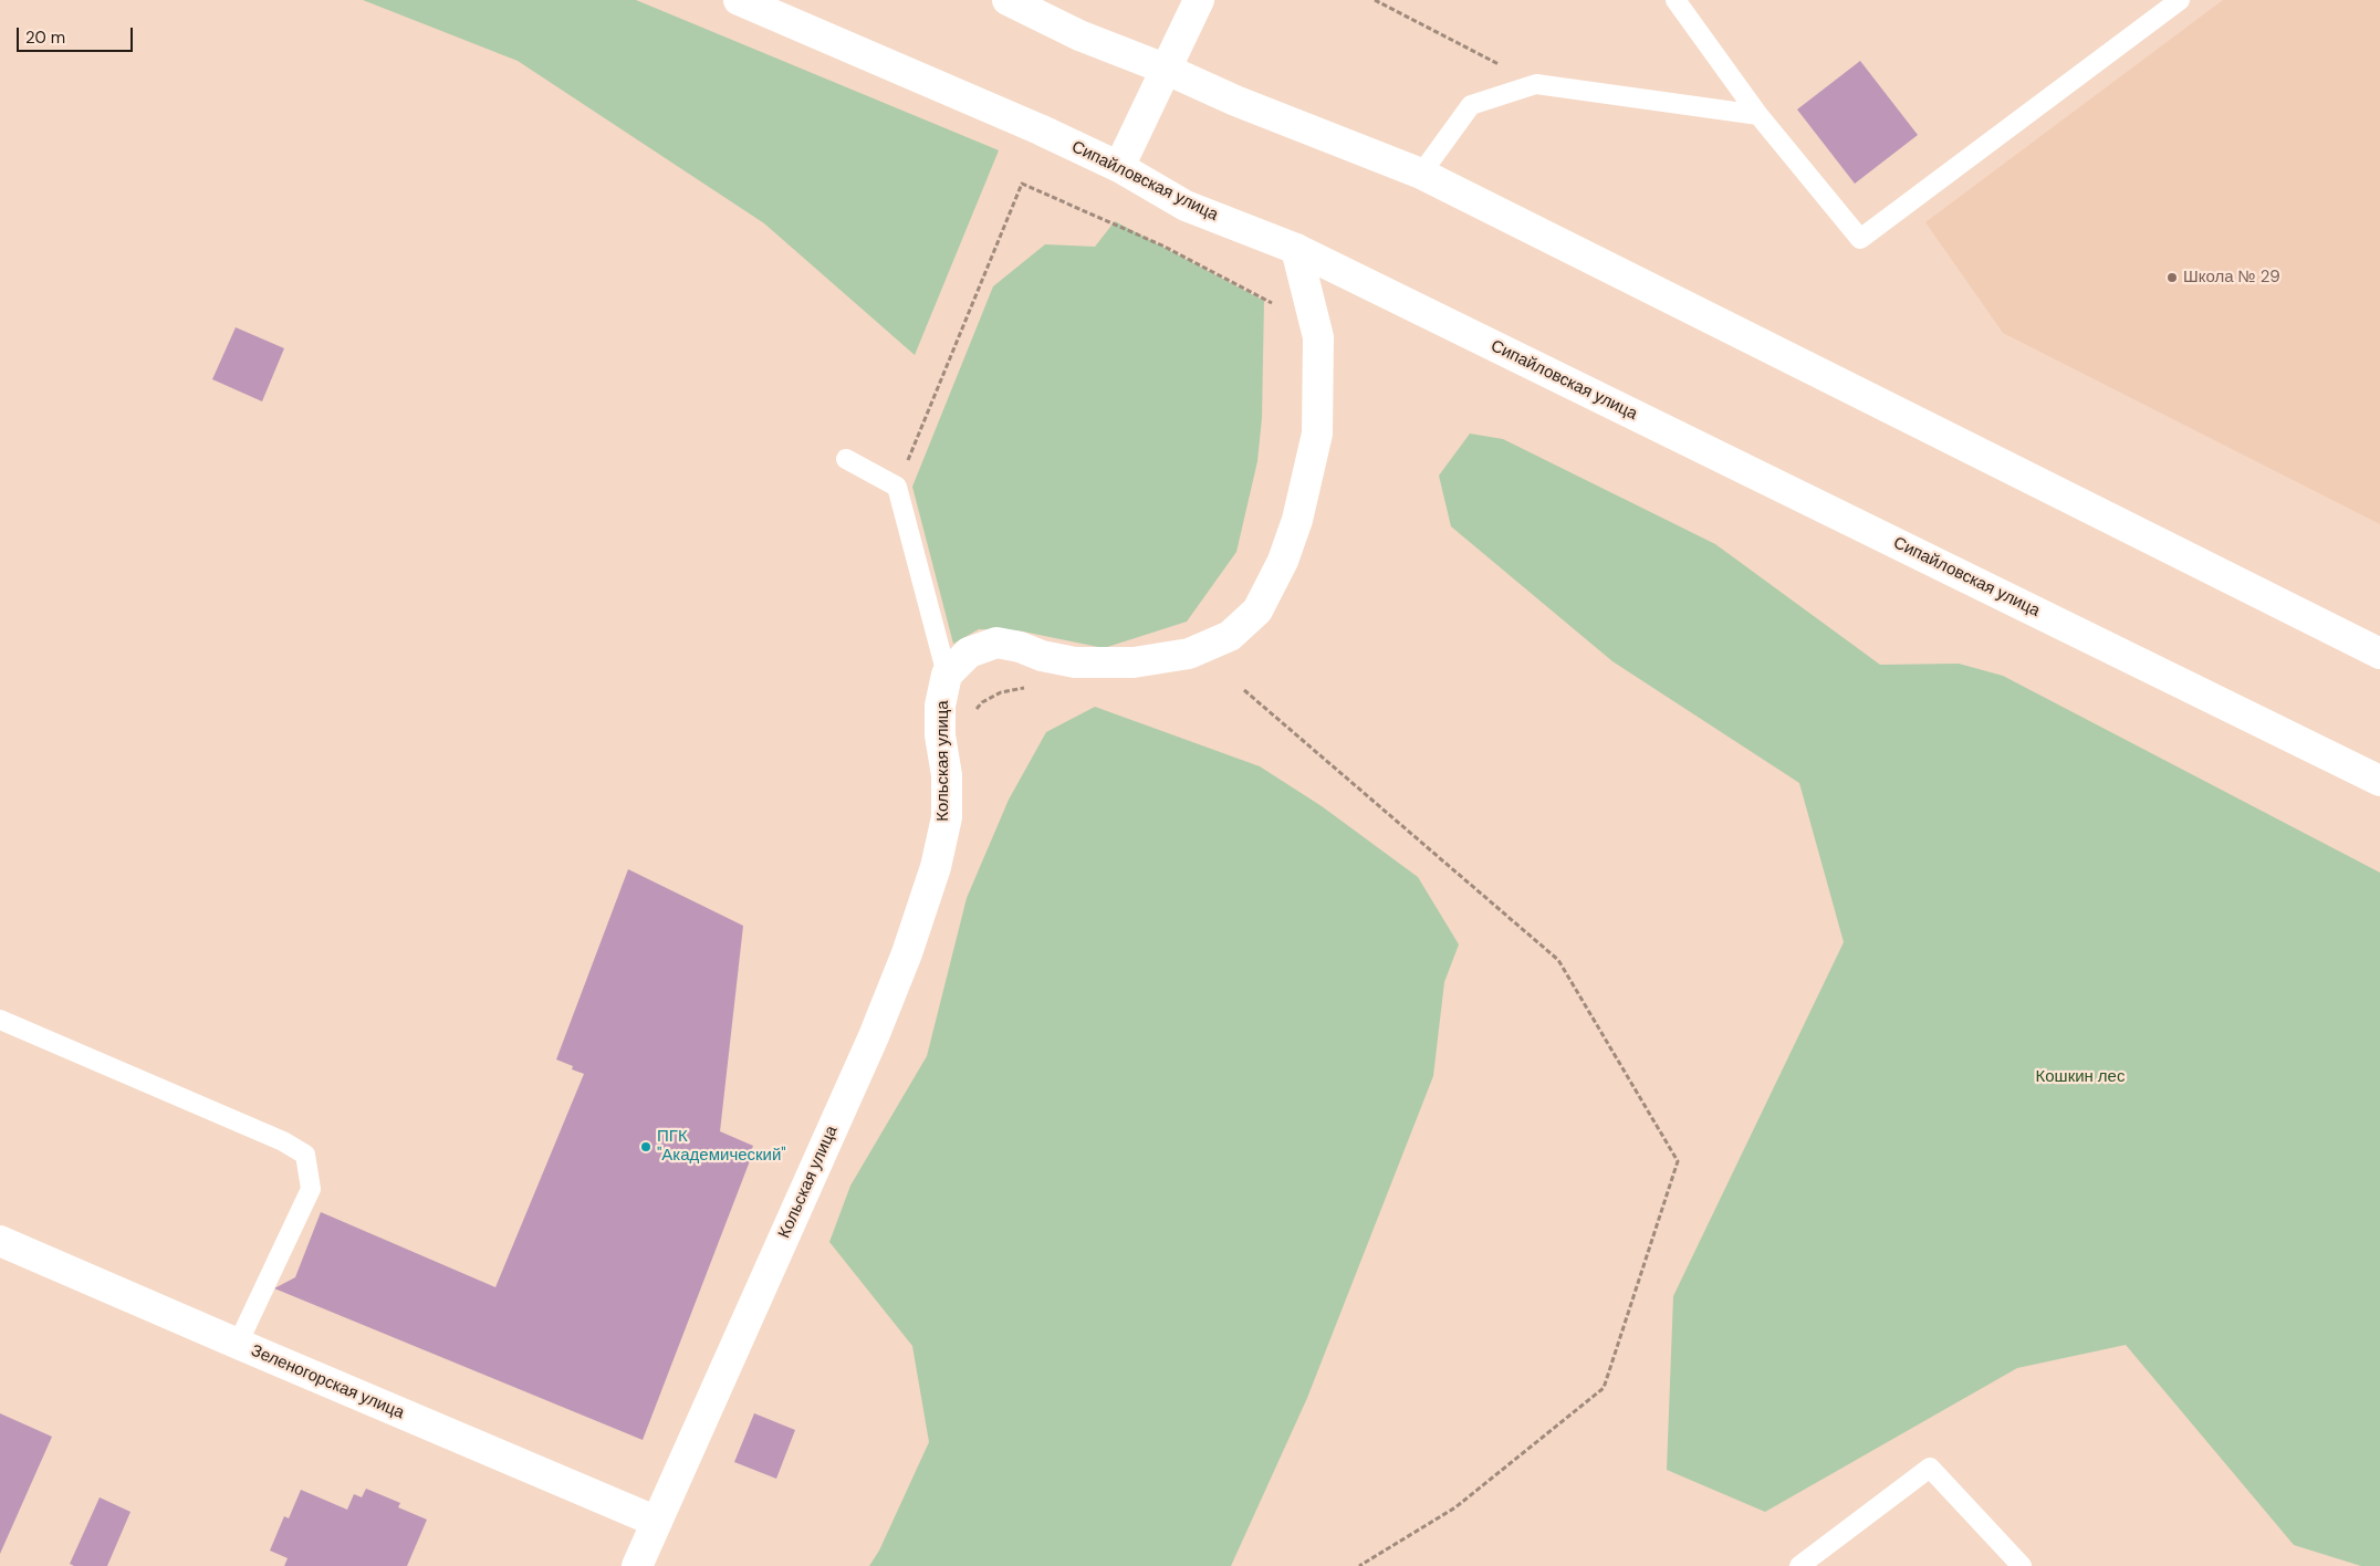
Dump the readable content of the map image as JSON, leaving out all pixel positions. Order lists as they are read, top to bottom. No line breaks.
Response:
{"streets":{"main road":["Сипайловская улица","Кольская улица","Зеленогорская улица"]},"crossings":[["Кольская улица","Зеленогорская улица"]],"parks":["Кошкин лес"],"places":["Школа № 29","ПГК \"Академический\""],"scale_bar":"20 m"}
